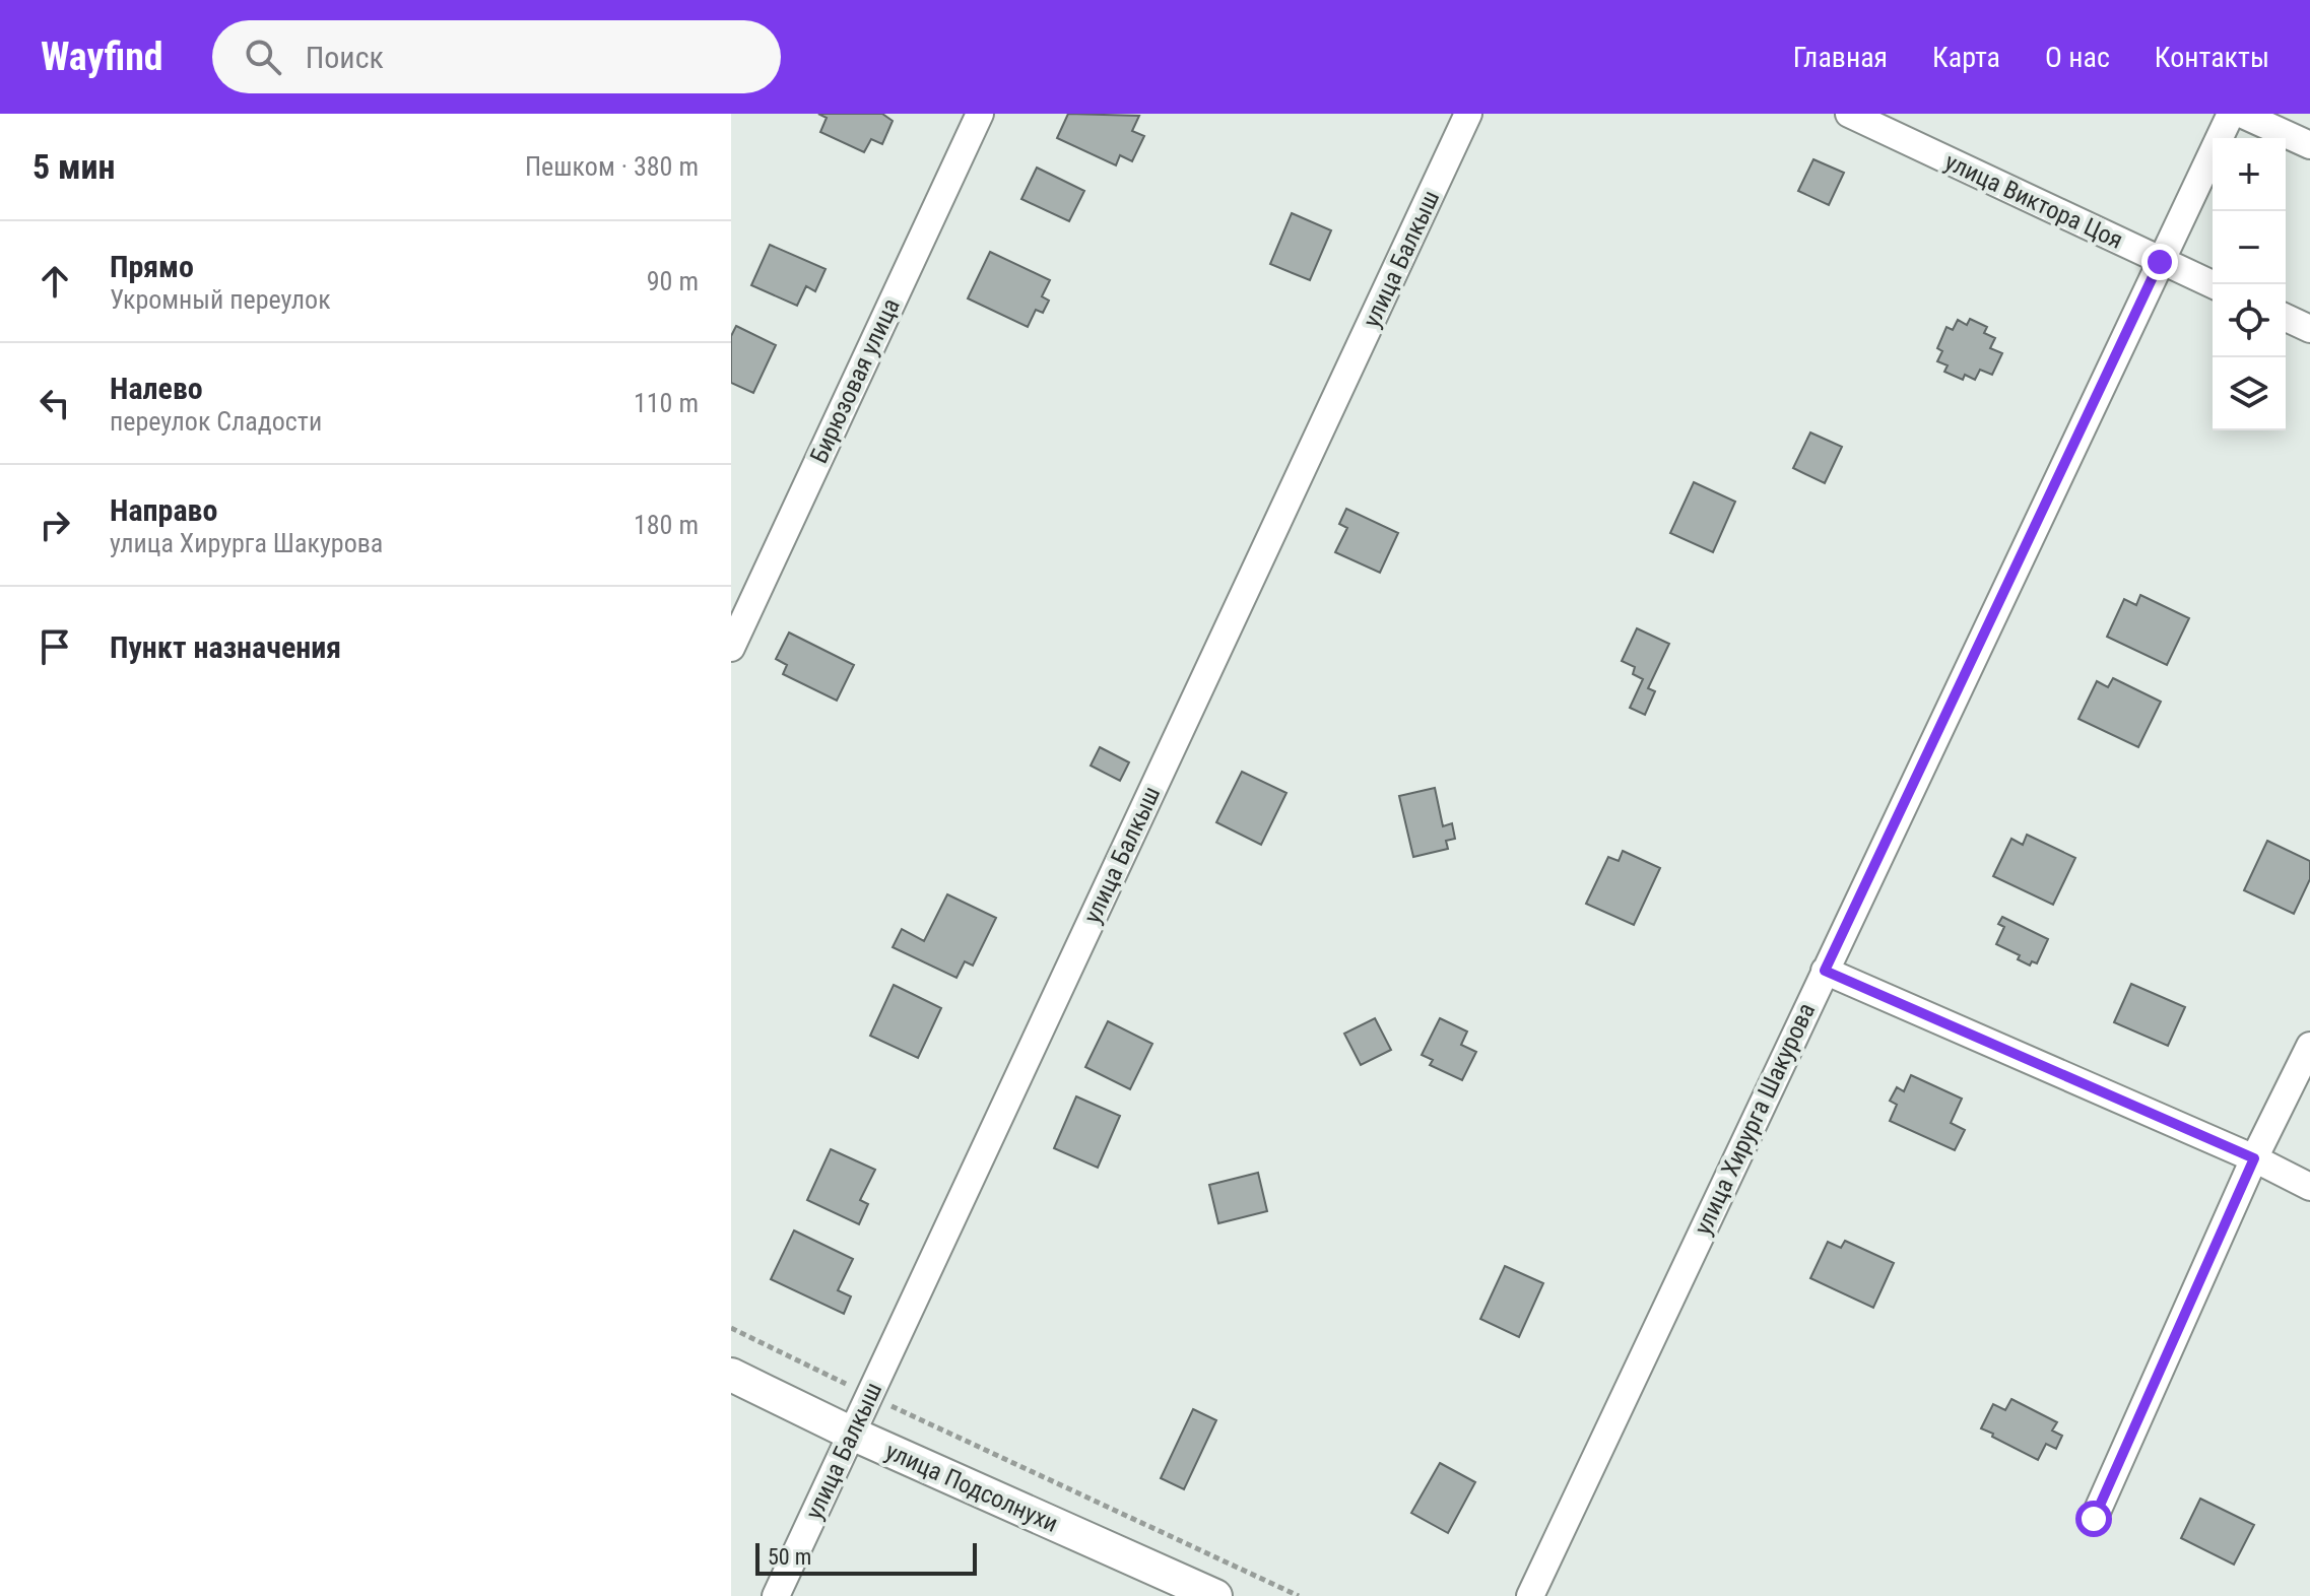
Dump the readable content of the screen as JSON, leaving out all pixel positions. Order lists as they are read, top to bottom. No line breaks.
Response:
{"streets":{"street":["улица Виктора Цоя","улица Балкыш","Бирюзовая улица","улица Хирурга Шакурова","улица Подсолнухи"]},"crossings":[["улица Виктора Цоя","улица Хирурга Шакурова"],["улица Балкыш","улица Подсолнухи"]],"scale_bar":"50 m","page":{"header":"Wayfind","search":"Поиск","nav":["Главная","Карта","О нас","Контакты"],"heading":["5 мин","Пешком · 380 m"],"map_buttons":["+","−"],"list":[["Прямо","Укромный переулок","90 m"],["Налево","переулок Сладости","110 m"],["Направо","улица Хирурга Шакурова","180 m"],"Пункт назначения"],"scale":"50 m"}}
